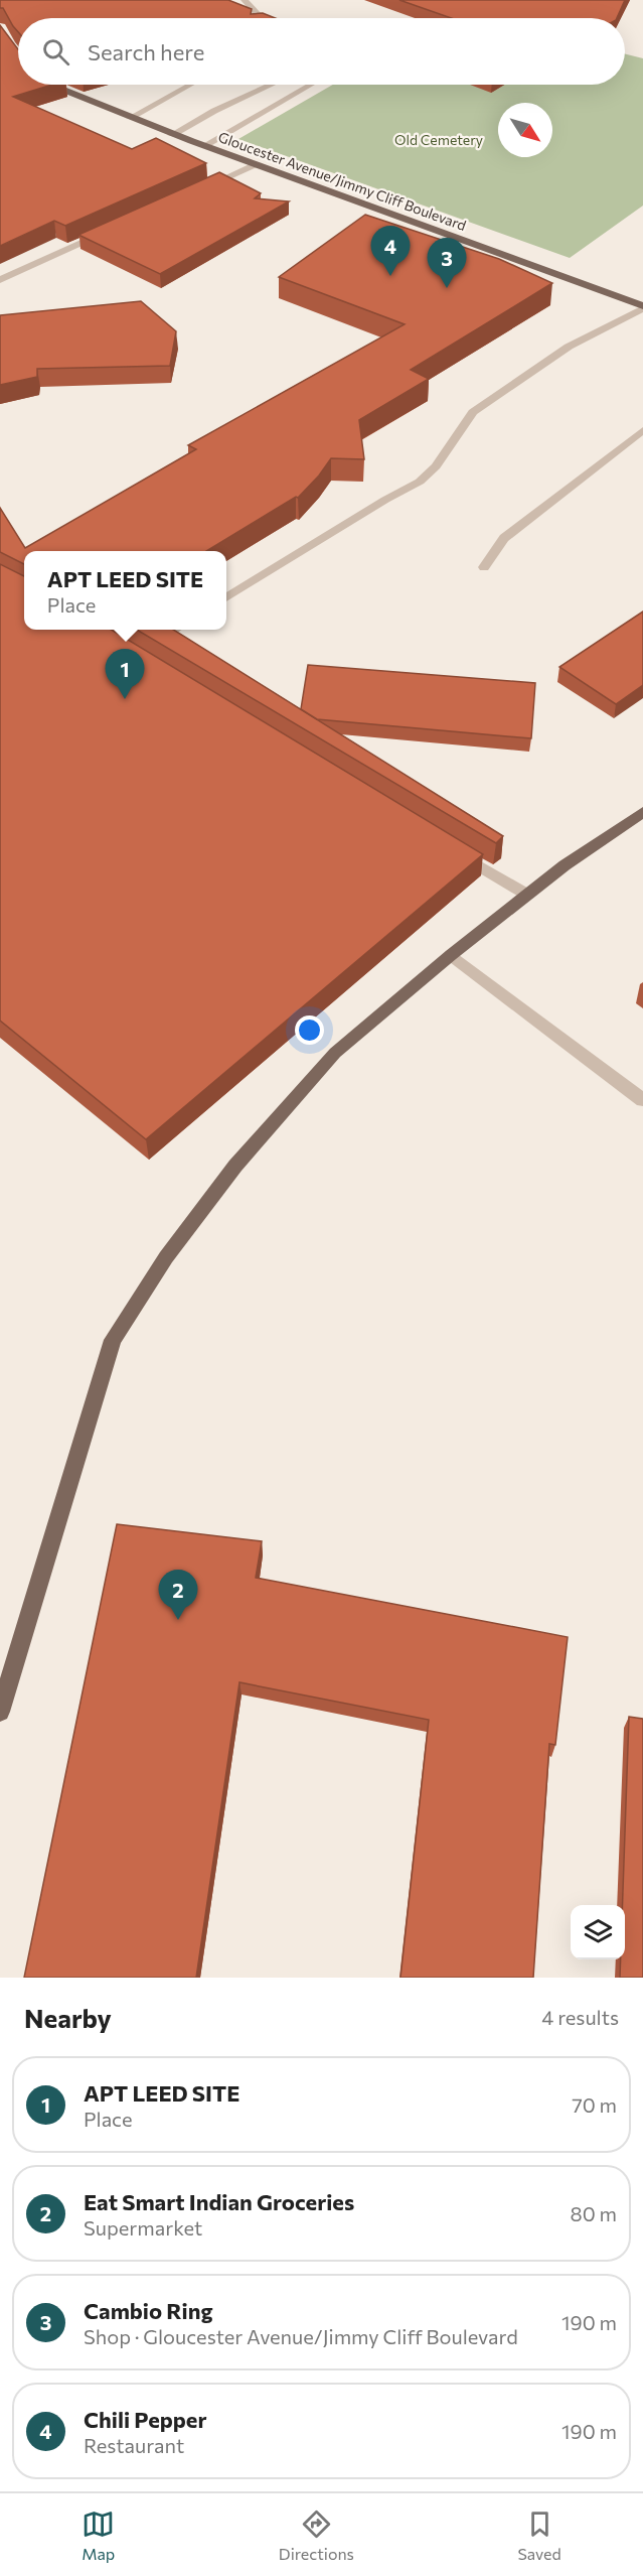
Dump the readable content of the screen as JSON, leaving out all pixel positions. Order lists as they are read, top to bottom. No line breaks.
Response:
{"streets":{"main road":["Gloucester Avenue/Jimmy Cliff Boulevard"]},"parks":["Old Cemetery"],"north":"bottom right","page":{"search":"Search here","pins":["4","3","1","2"],"popup":["APT LEED SITE","Place"],"heading":["Nearby","4 results"],"list":[{"mark":"1","name":"APT LEED SITE","note":"Place","value":"70 m"},{"mark":"2","name":"Eat Smart Indian Groceries","note":"Supermarket","value":"80 m"},{"mark":"3","name":"Cambio Ring","note":"Shop · Gloucester Avenue/Jimmy Cliff Boulevard","value":"190 m"},{"mark":"4","name":"Chili Pepper","note":"Restaurant","value":"190 m"}],"nav":["Map","Directions","Saved"]}}
